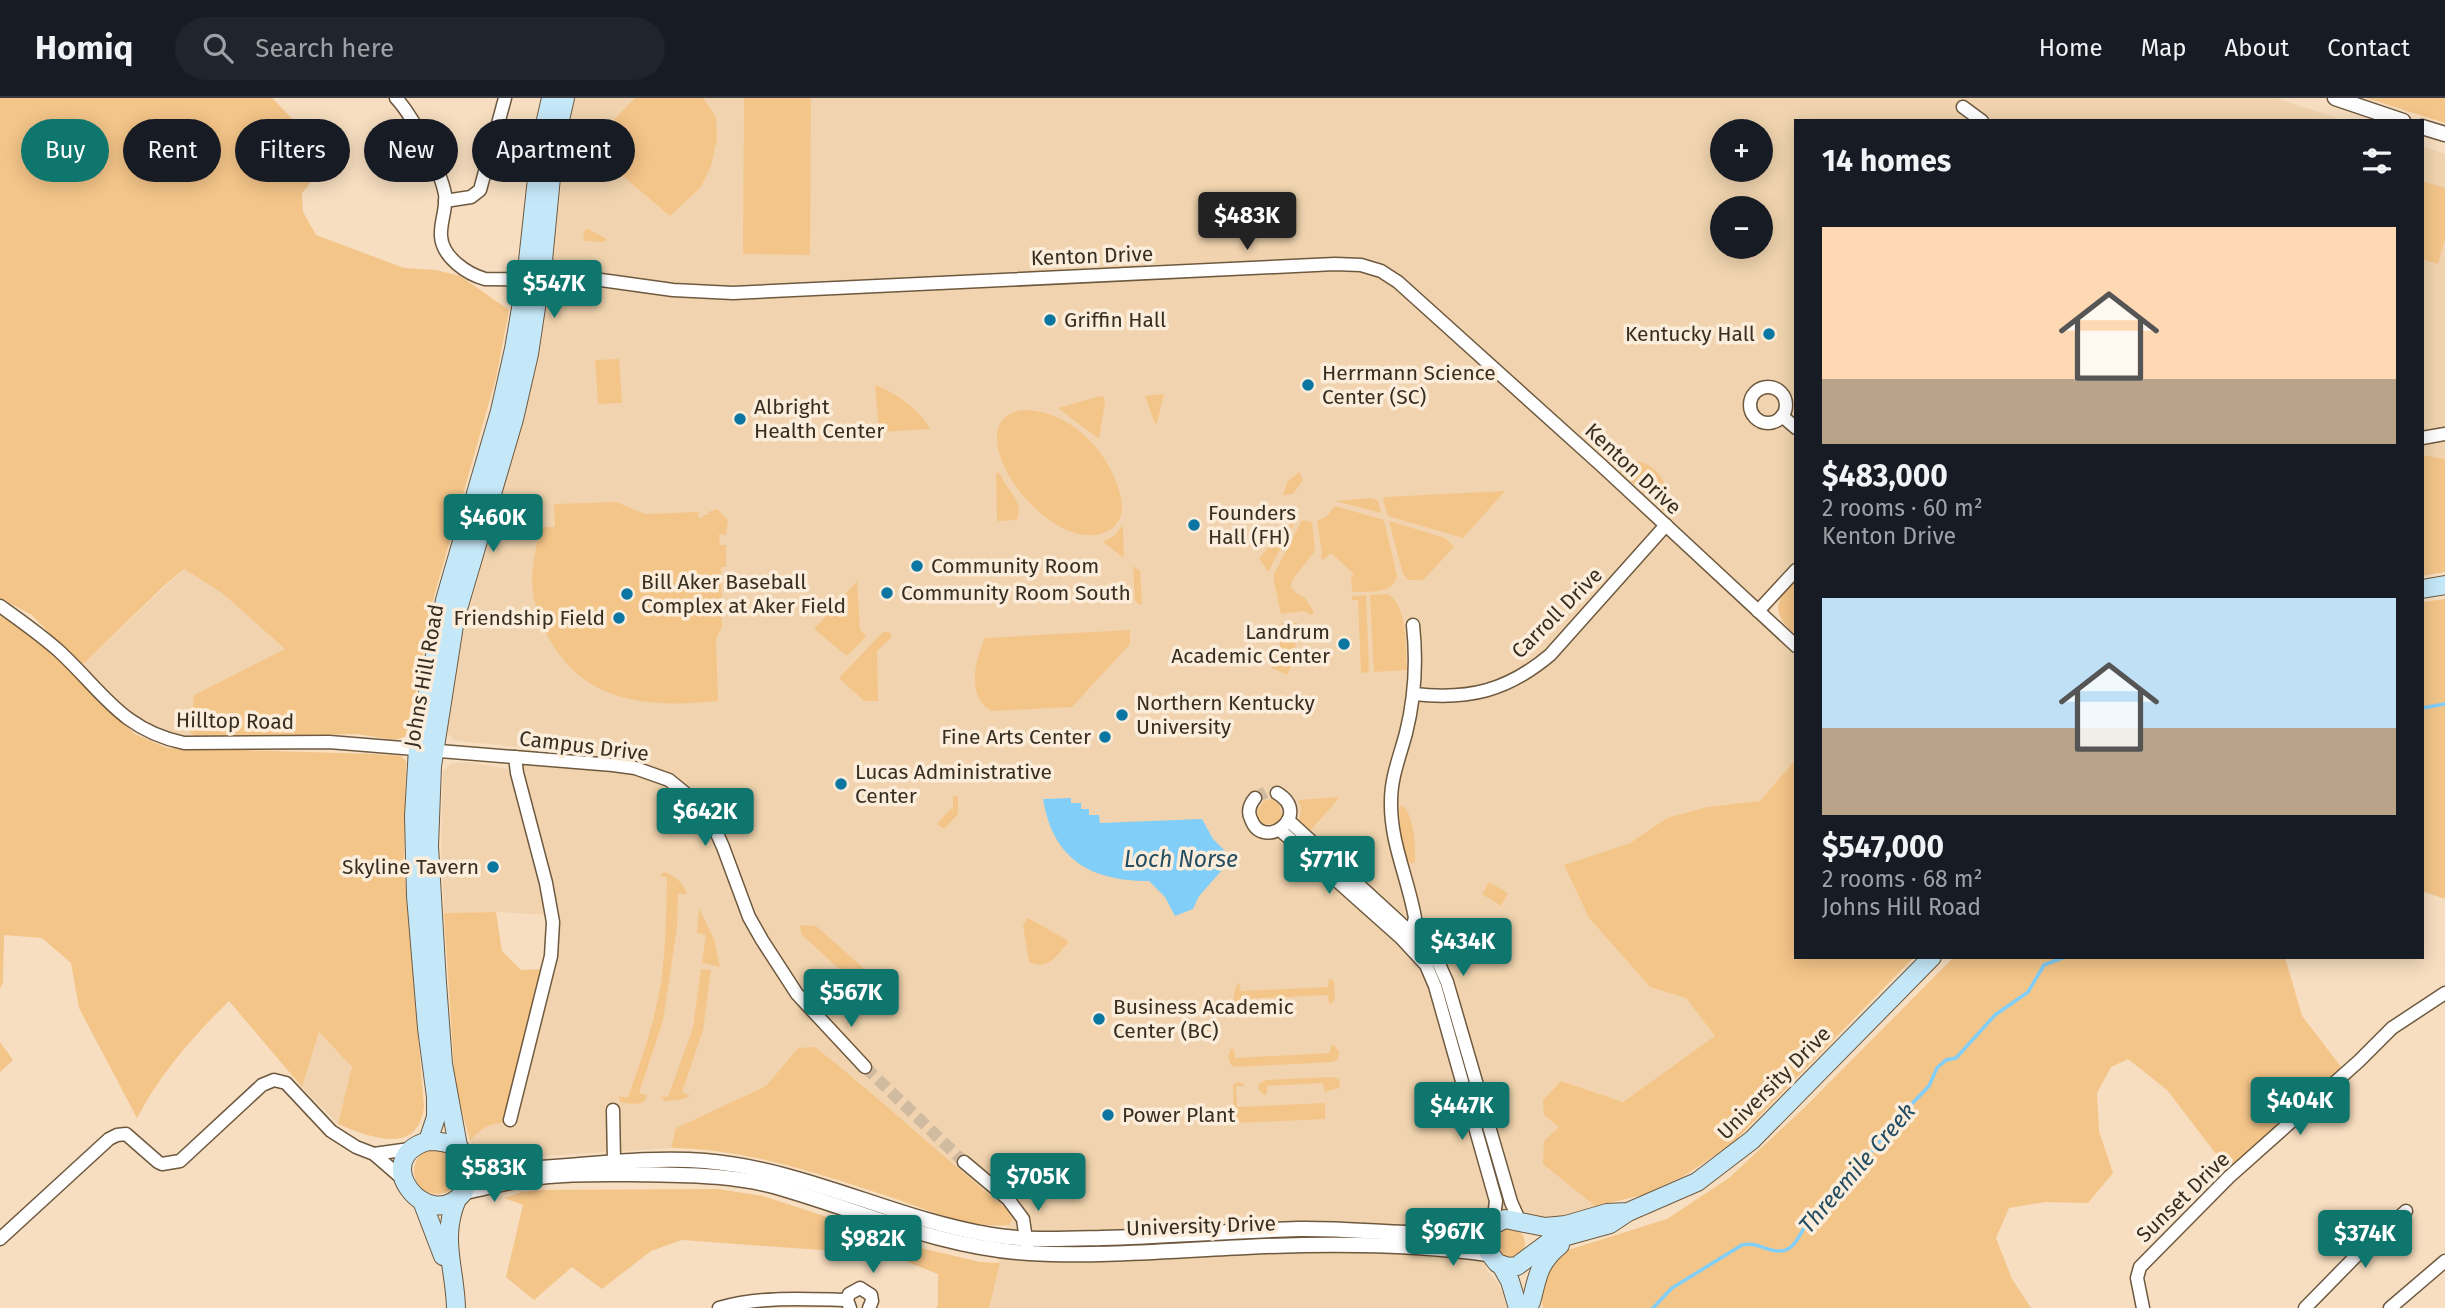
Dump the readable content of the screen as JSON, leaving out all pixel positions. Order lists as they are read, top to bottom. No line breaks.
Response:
{"streets":{"main road":["Johns Hill Road","University Drive"],"street":["Kenton Drive","Carroll Drive","Hilltop Road","Campus Drive","Sunset Drive"]},"crossings":[["Kenton Drive","Carroll Drive"],["Kenton Drive","Johns Hill Road"],["Johns Hill Road","Hilltop Road"],["Johns Hill Road","Campus Drive"],["Johns Hill Road","University Drive"],["Hilltop Road","Campus Drive"]],"water":["Loch Norse","Threemile Creek"],"places":["Griffin Hall","Kentucky Hall","Herrmann Science Center (SC)","Albright Health Center","Founders Hall (FH)","Community Room","Community Room South","Bill Aker Baseball Complex at Aker Field","Friendship Field","Landrum Academic Center","Northern Kentucky University","Fine Arts Center","Lucas Administrative Center","Skyline Tavern","Business Academic Center (BC)","Power Plant"],"page":{"header":"Homiq","search":"Search here","nav":["Home","Map","About","Contact"],"map_buttons":["+","−"],"chip":["Buy","Rent","Filters","New","Apartment"],"heading":"14 homes","price":["$483K","$547K","$460K","$642K","$771K","$434K","$567K","$404K","$447K","$583K","$705K","$967K","$374K","$982K"],"list":[{"name":"$483,000","note":"2 rooms · 60 m² · Kenton Drive"},{"name":"$547,000","note":"2 rooms · 68 m² · Johns Hill Road"}]}}
